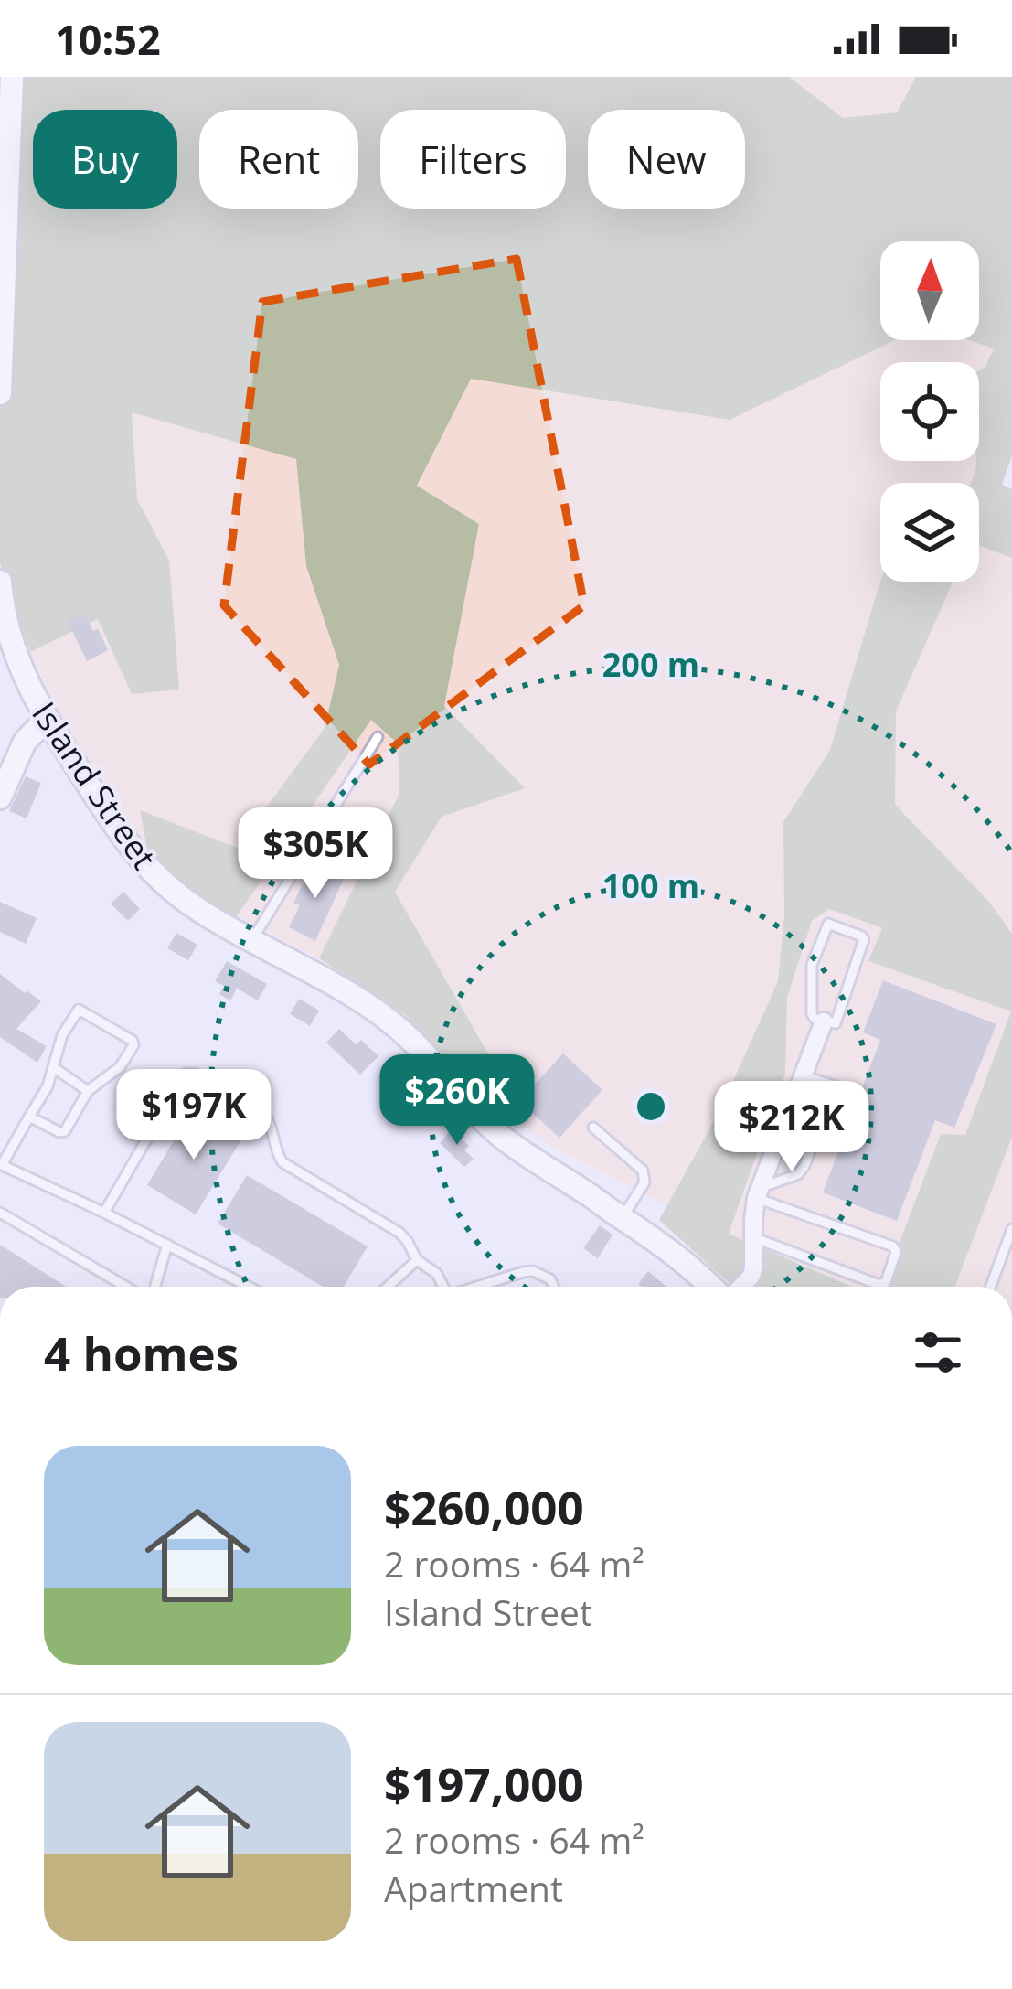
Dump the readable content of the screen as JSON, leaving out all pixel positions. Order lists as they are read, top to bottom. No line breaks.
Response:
{"streets":{"street":["Island Street"]},"north":"top","page":{"status":"10:52","chip":["Buy","Rent","Filters","New"],"price":["$305K","$260K","$197K","$212K"],"heading":"4 homes","list":[{"name":"$260,000","note":"2 rooms · 64 m² · Island Street"},{"name":"$197,000","note":"2 rooms · 64 m² · Apartment"}]},"rings":["200 m","100 m"]}
